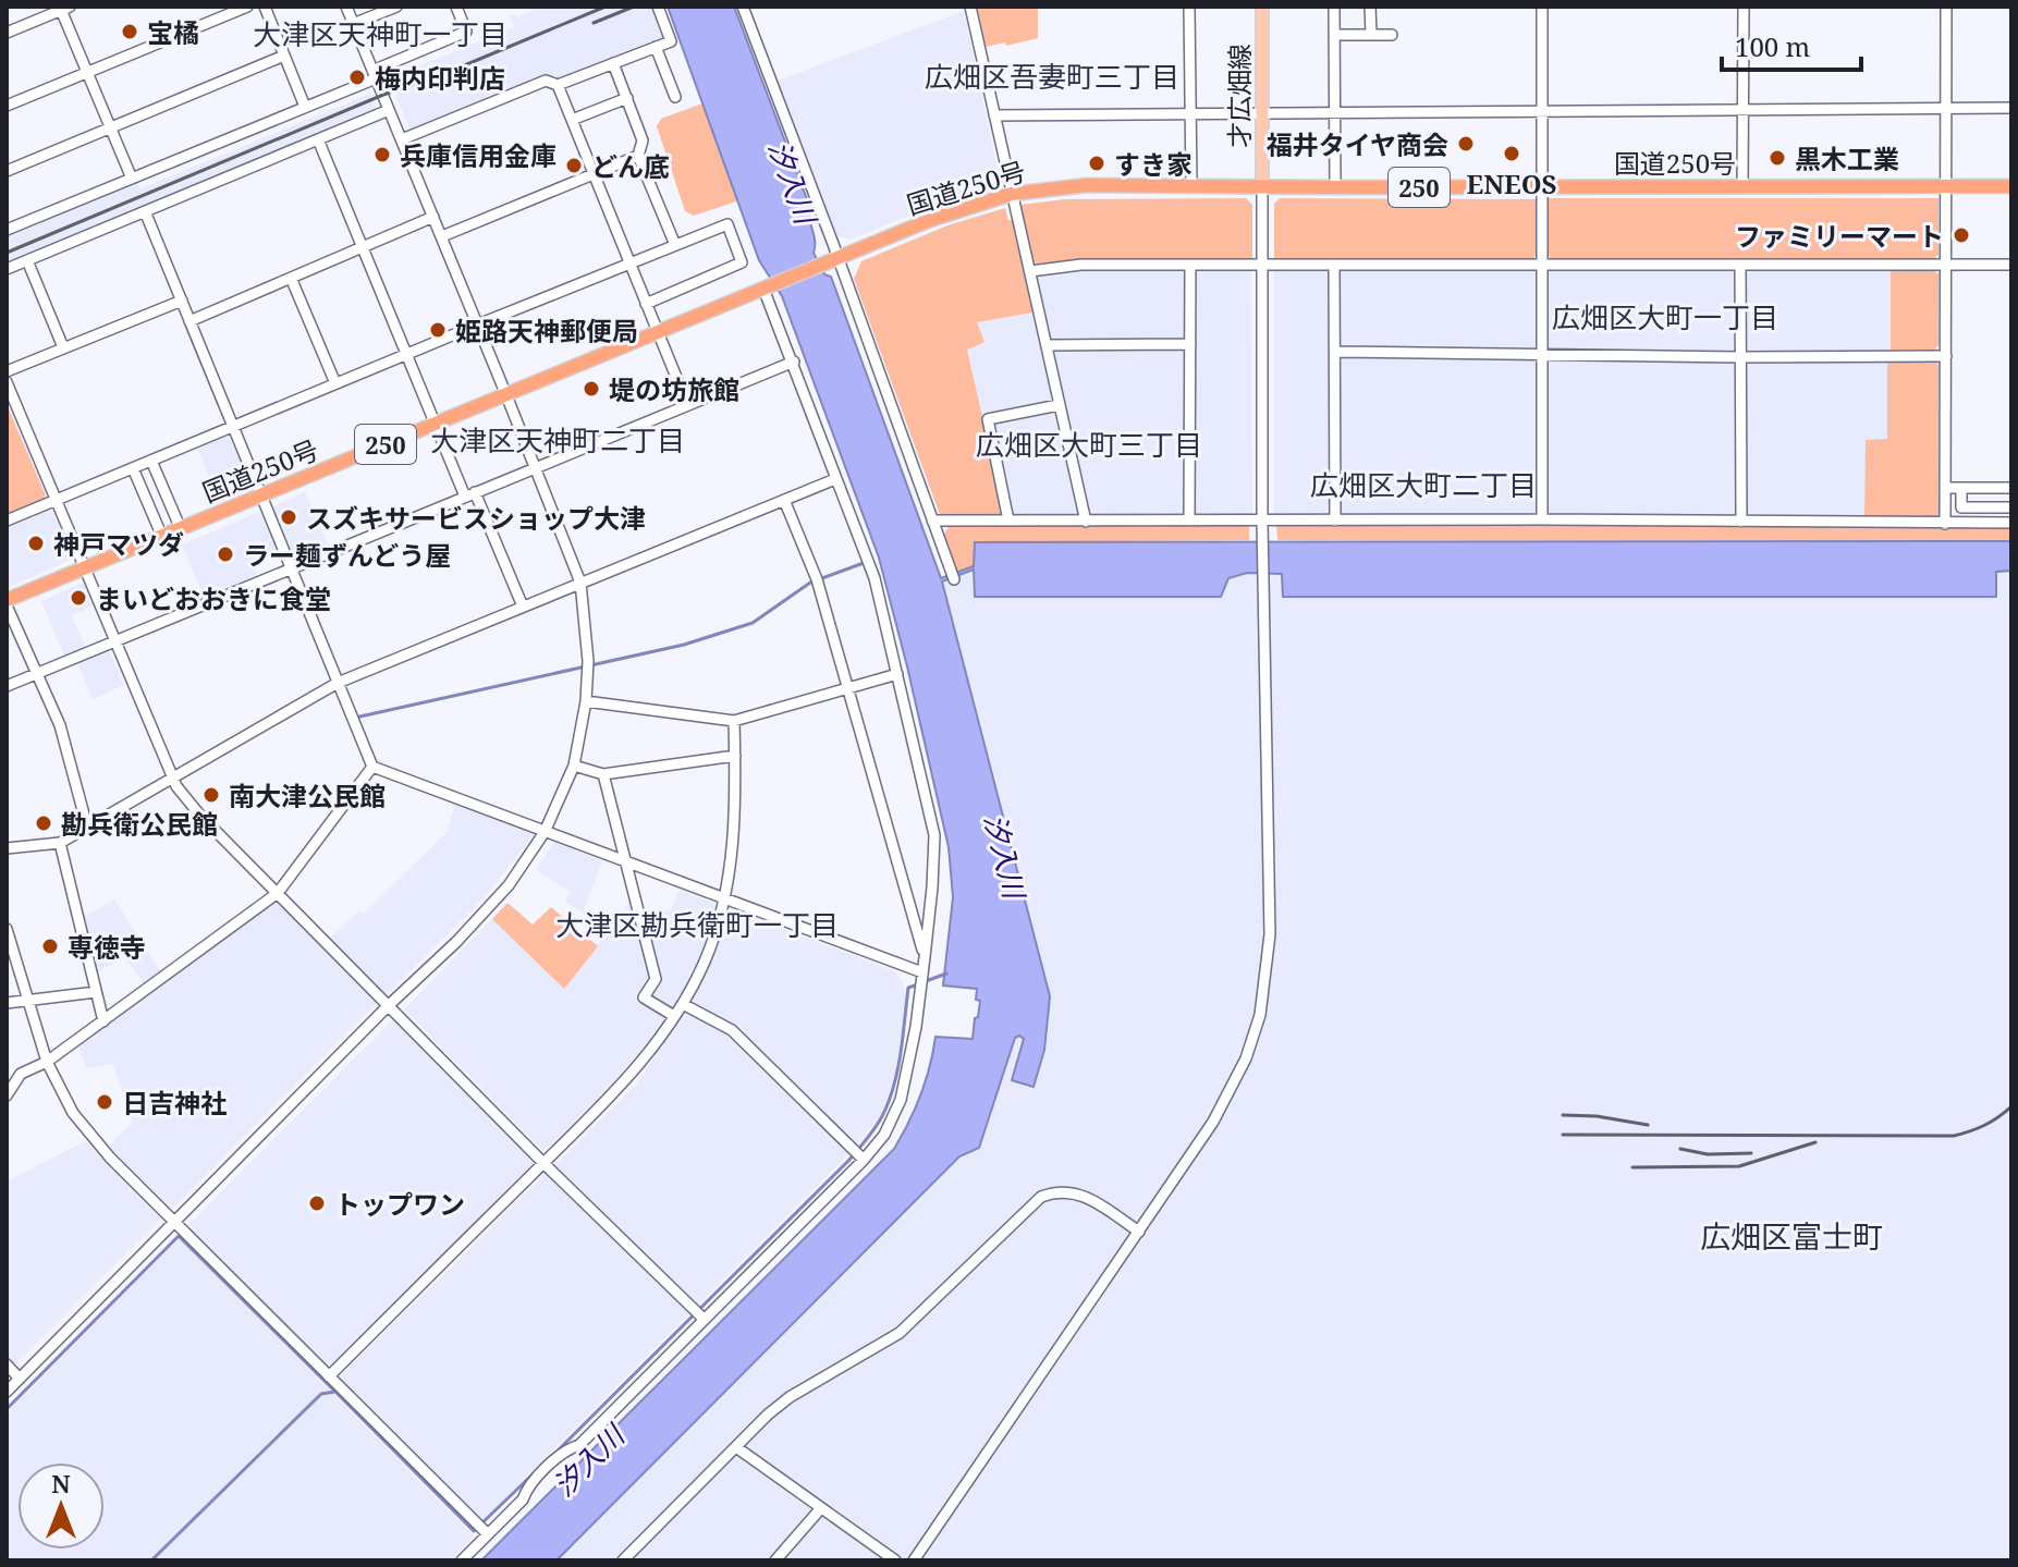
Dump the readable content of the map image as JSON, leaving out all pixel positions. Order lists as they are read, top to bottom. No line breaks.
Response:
{"streets":{"highway":["国道250号","250"],"main road":["才広畑線"]},"crossings":[["才広畑線","国道250号"]],"districts":["大津区天神町一丁目","広畑区吾妻町三丁目","広畑区大町一丁目","大津区天神町二丁目","広畑区大町三丁目","広畑区大町二丁目","大津区勘兵衛町一丁目","広畑区富士町"],"water":["汐入川"],"places":["宝橘","梅内印判店","福井タイヤ商会","ENEOS","兵庫信用金庫","黒木工業","すき家","どん底","ファミリーマート","姫路天神郵便局","堤の坊旅館","スズキサービスショップ大津","神戸マツダ","ラー麺ずんどう屋","まいどおおきに食堂","南大津公民館","勘兵衛公民館","専徳寺","日吉神社","トップワン"],"scale_bar":"100 m","north":"top"}
